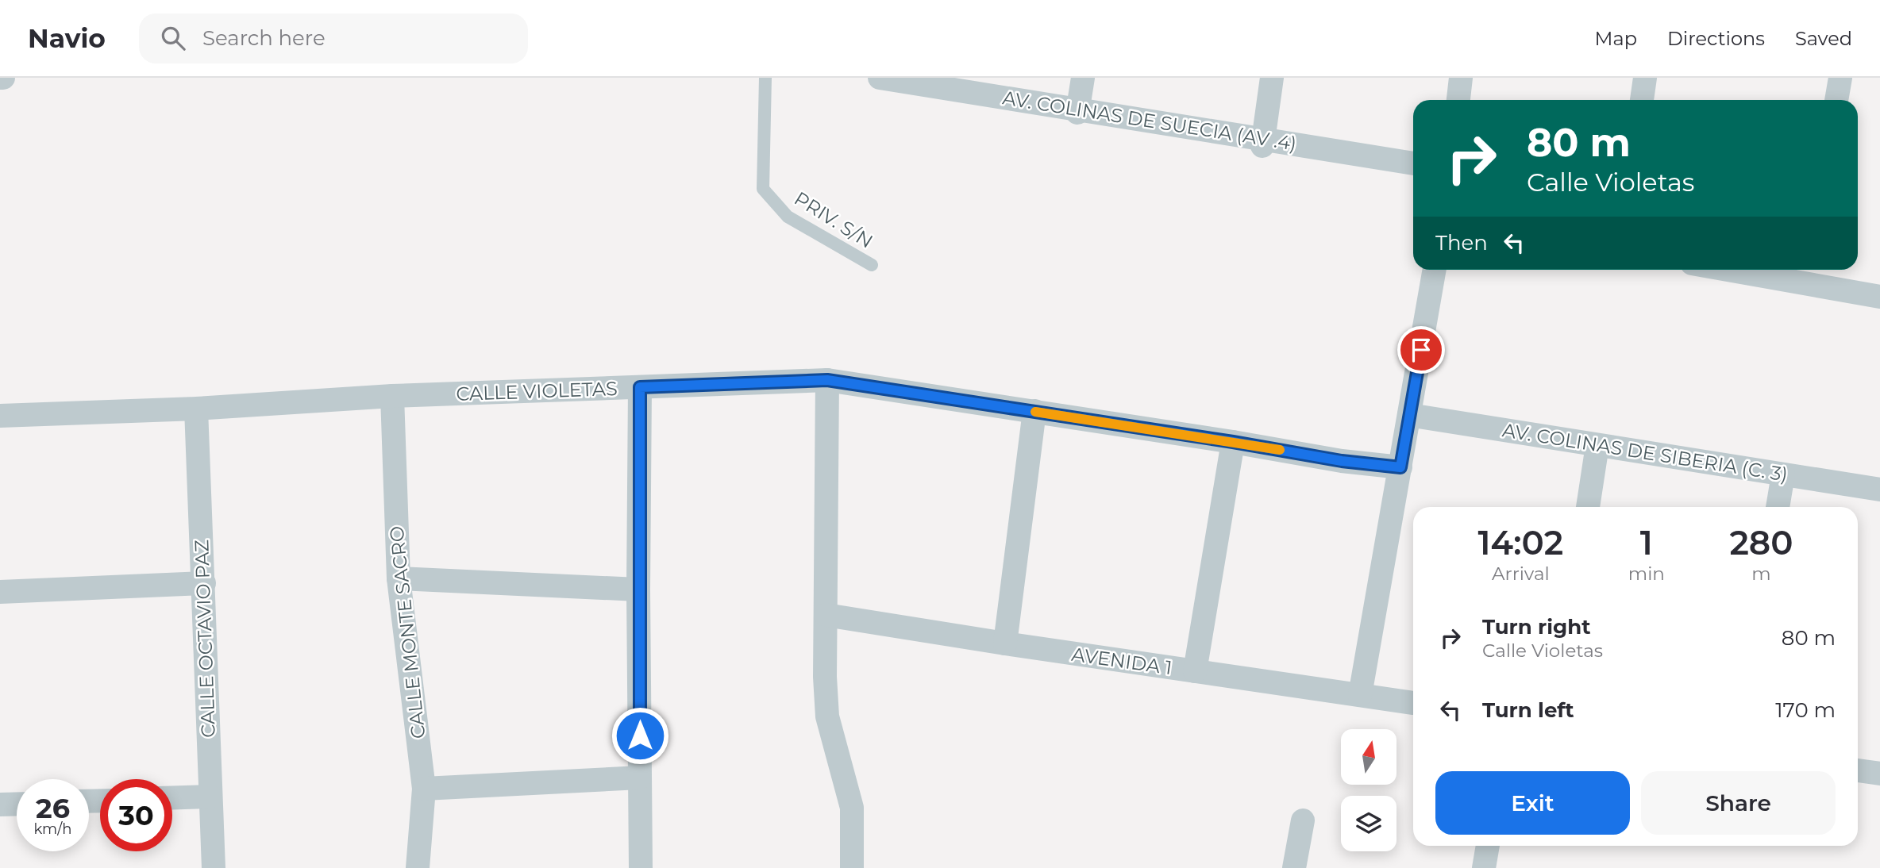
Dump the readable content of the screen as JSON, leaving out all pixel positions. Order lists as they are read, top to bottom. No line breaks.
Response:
{"streets":{"street":["AV. COLINAS DE SUECIA (AV .4)","CALLE VIOLETAS","AV. COLINAS DE SIBERIA (C. 3)","CALLE MONTE SACRO","CALLE OCTAVIO PAZ","AVENIDA 1"],"lane":["PRIV. S/N"]},"crossings":[["CALLE VIOLETAS","CALLE MONTE SACRO"],["CALLE VIOLETAS","CALLE OCTAVIO PAZ"]],"north":"top","page":{"header":"Navio","search":"Search here","nav":["Map","Directions","Saved"],"turn":["80 m","Calle Violetas"],"then":"Then","eta":["14:02","Arrival","1","min","280","m"],"list":[{"name":"Turn right","note":"Calle Violetas","value":"80 m"},{"name":"Turn left","value":"170 m"}],"buttons":["Exit","Share"],"speed":"26 km/h","limit":"30"}}
